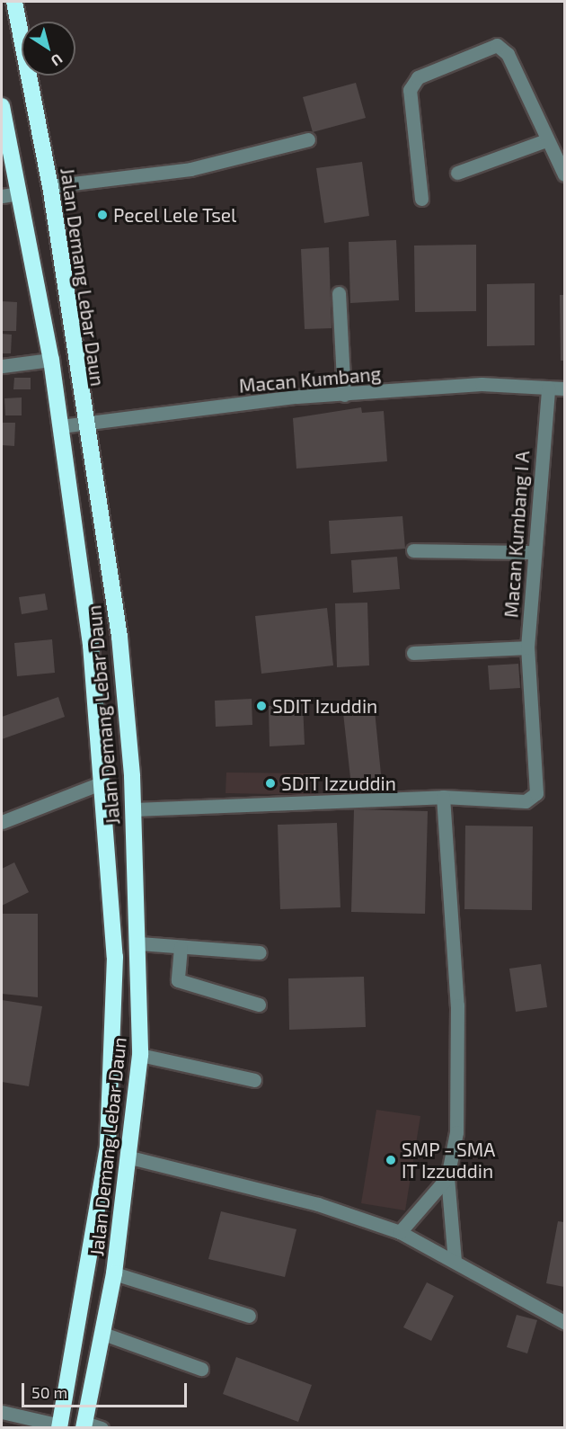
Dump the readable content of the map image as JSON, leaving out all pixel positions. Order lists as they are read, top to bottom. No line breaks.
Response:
{"streets":{"highway":["Jalan Demang Lebar Daun"],"street":["Macan Kumbang","Macan Kumbang I A"]},"crossings":[["Jalan Demang Lebar Daun","Macan Kumbang"],["Macan Kumbang","Macan Kumbang I A"]],"places":["Pecel Lele Tsel","SDIT Izuddin","SDIT Izzuddin","SMP - SMA IT Izzuddin"],"scale_bar":"50 m","north":"bottom right"}
